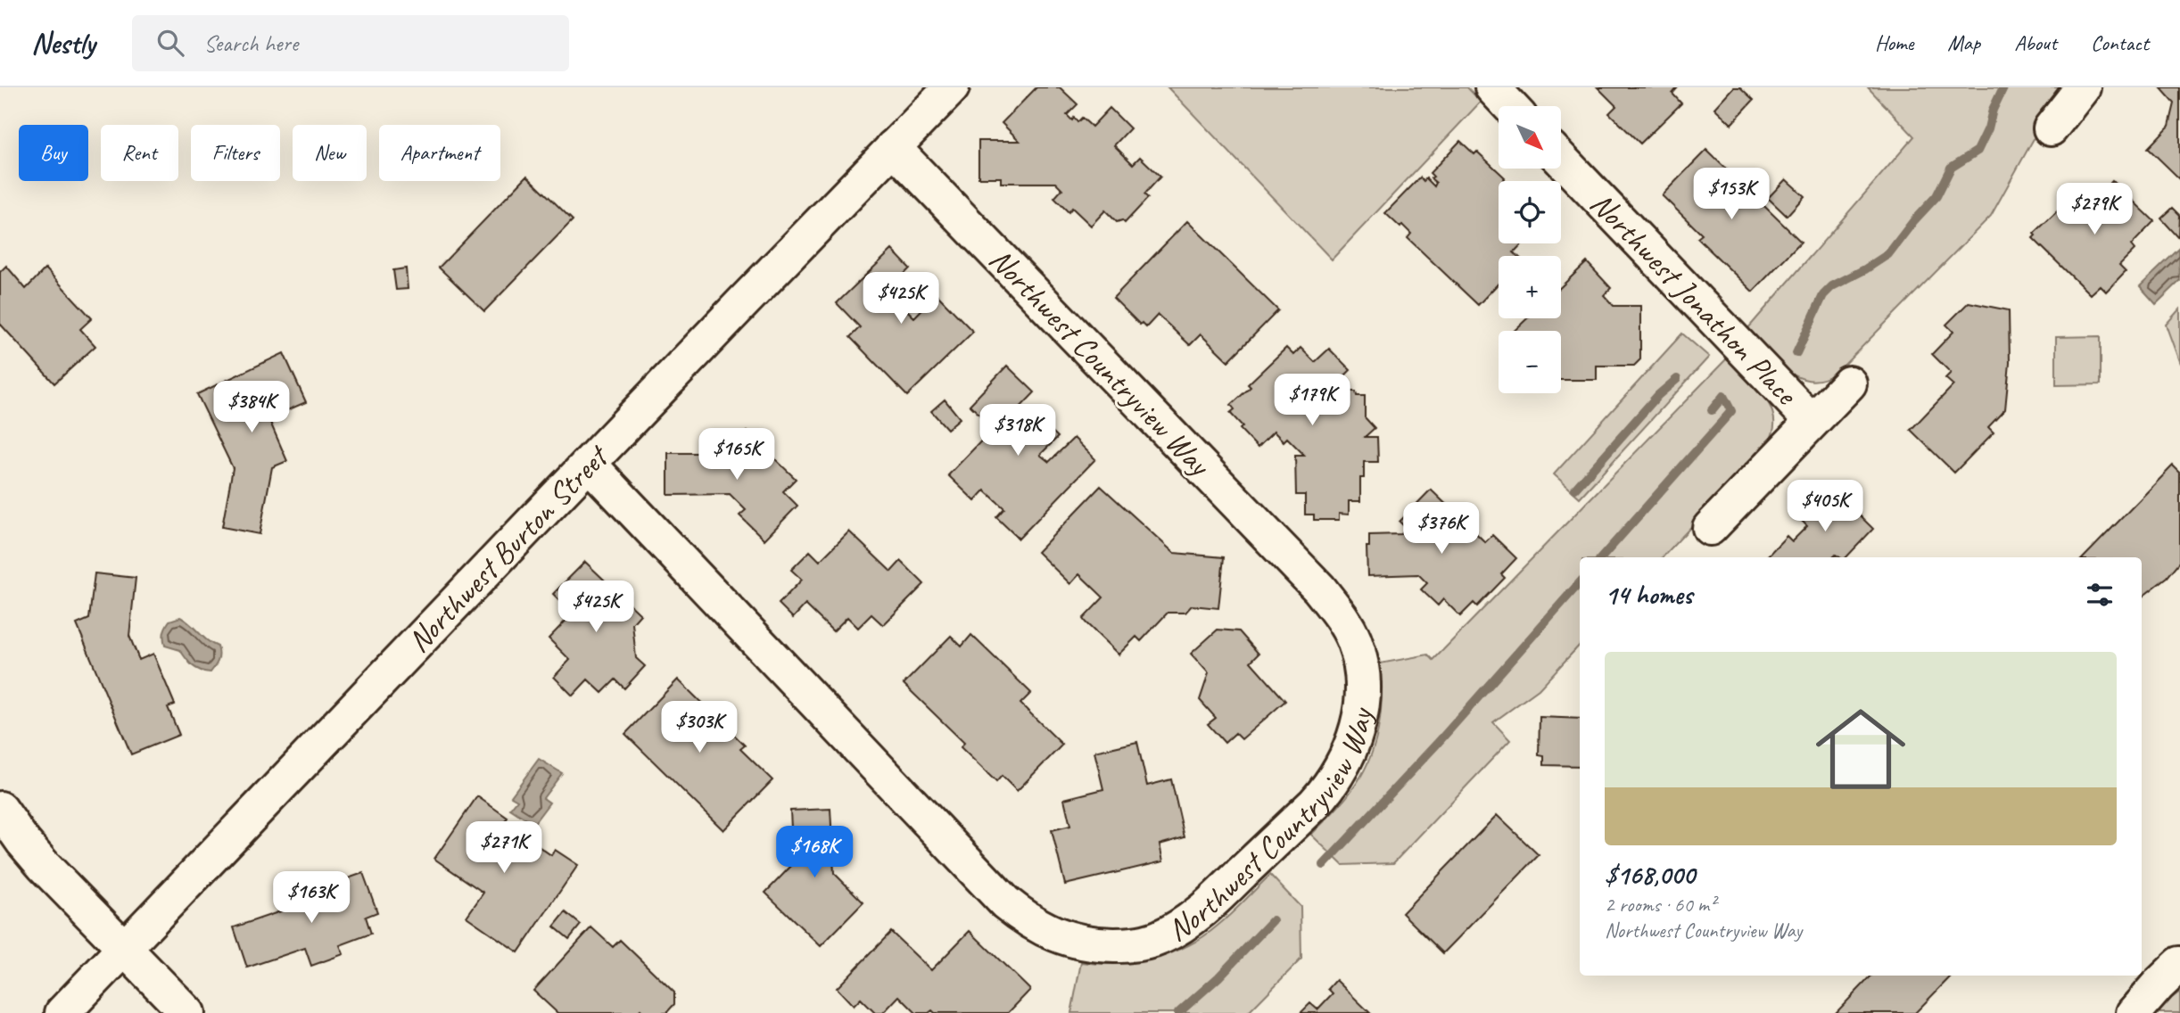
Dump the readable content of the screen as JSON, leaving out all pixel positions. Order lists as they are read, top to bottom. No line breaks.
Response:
{"streets":{"street":["Northwest Jonathon Place","Northwest Countryview Way","Northwest Burton Street"]},"crossings":[["Northwest Countryview Way","Northwest Burton Street"]],"north":"bottom right","page":{"header":"Nestly","search":"Search here","nav":["Home","Map","About","Contact"],"map_buttons":["+","−"],"chip":["Buy","Rent","Filters","New","Apartment"],"price":["$153K","$279K","$425K","$179K","$384K","$318K","$165K","$405K","$376K","$425K","$303K","$271K","$168K","$163K"],"heading":"14 homes","list":[{"name":"$168,000","note":"2 rooms · 60 m² · Northwest Countryview Way"}]}}
